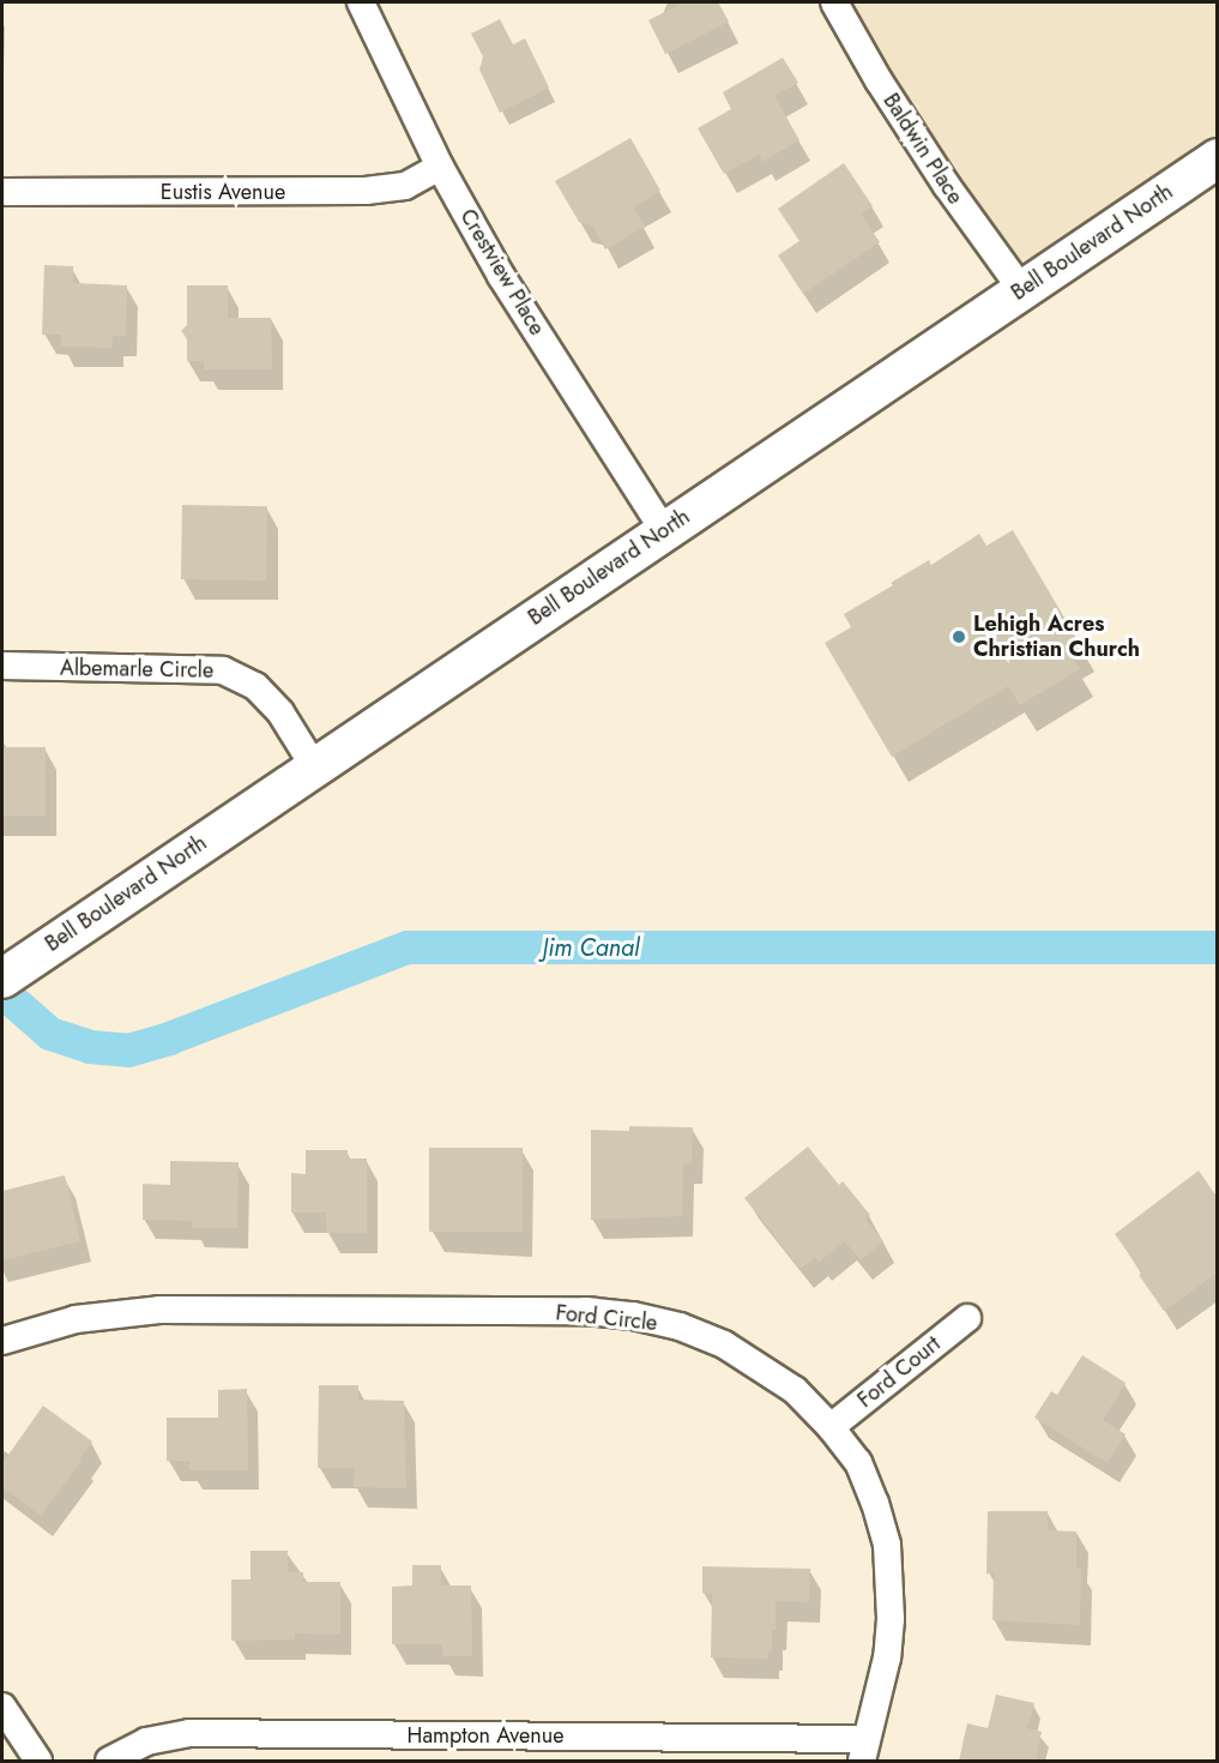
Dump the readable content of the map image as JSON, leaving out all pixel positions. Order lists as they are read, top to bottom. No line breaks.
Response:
{"streets":{"street":["Baldwin Place","Eustis Avenue","Bell Boulevard North","Crestview Place","Albemarle Circle","Ford Circle","Ford Court","Hampton Avenue"]},"crossings":[["Baldwin Place","Bell Boulevard North"],["Eustis Avenue","Crestview Place"],["Bell Boulevard North","Crestview Place"],["Bell Boulevard North","Albemarle Circle"],["Ford Circle","Ford Court"],["Ford Circle","Hampton Avenue"]],"water":["Jim Canal"],"places":["Lehigh Acres Christian Church"]}
